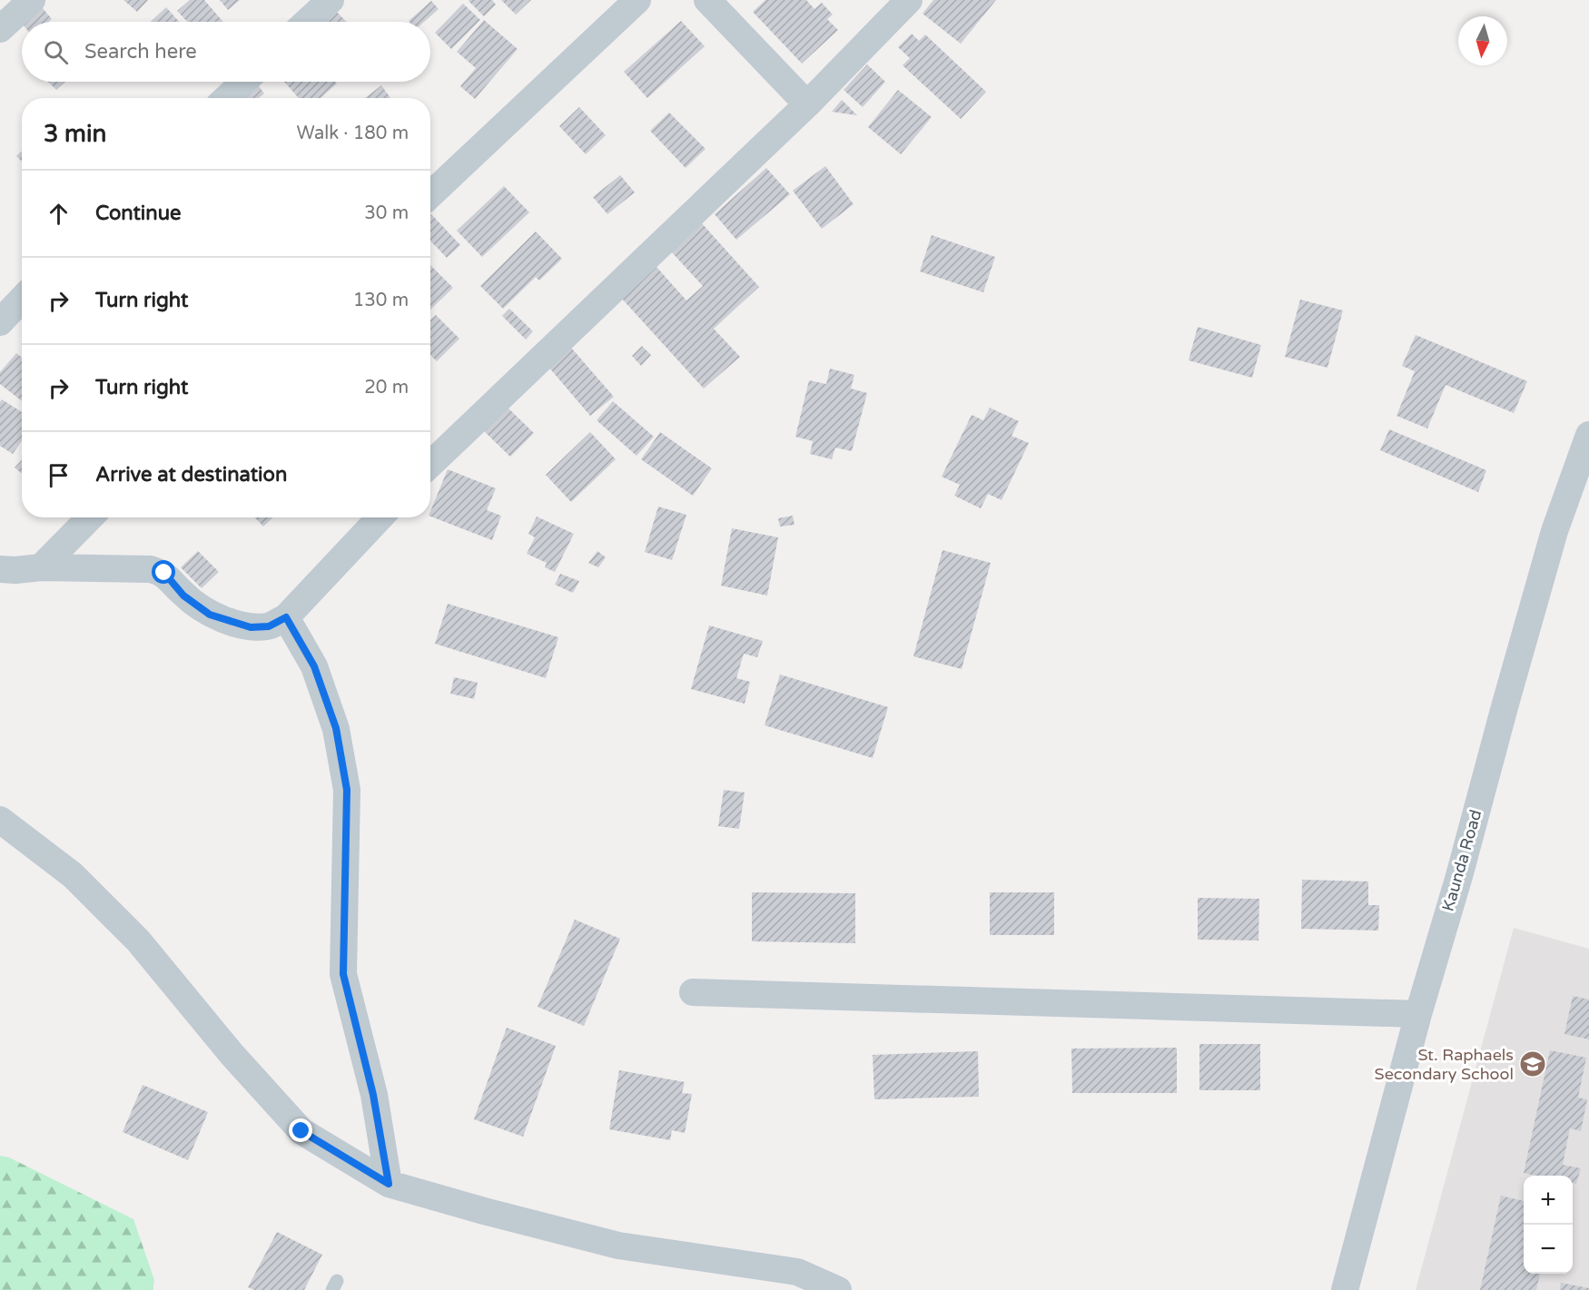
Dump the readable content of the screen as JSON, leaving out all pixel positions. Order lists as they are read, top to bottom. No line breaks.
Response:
{"streets":{"street":["Kaunda Road"]},"places":{"school or university":["St. Raphaels Secondary School"]},"north":"bottom","page":{"search":"Search here","heading":["3 min","Walk · 180 m"],"list":[["Continue","30 m"],["Turn right","130 m"],["Turn right","20 m"],"Arrive at destination"],"map_buttons":["+","−"]}}
